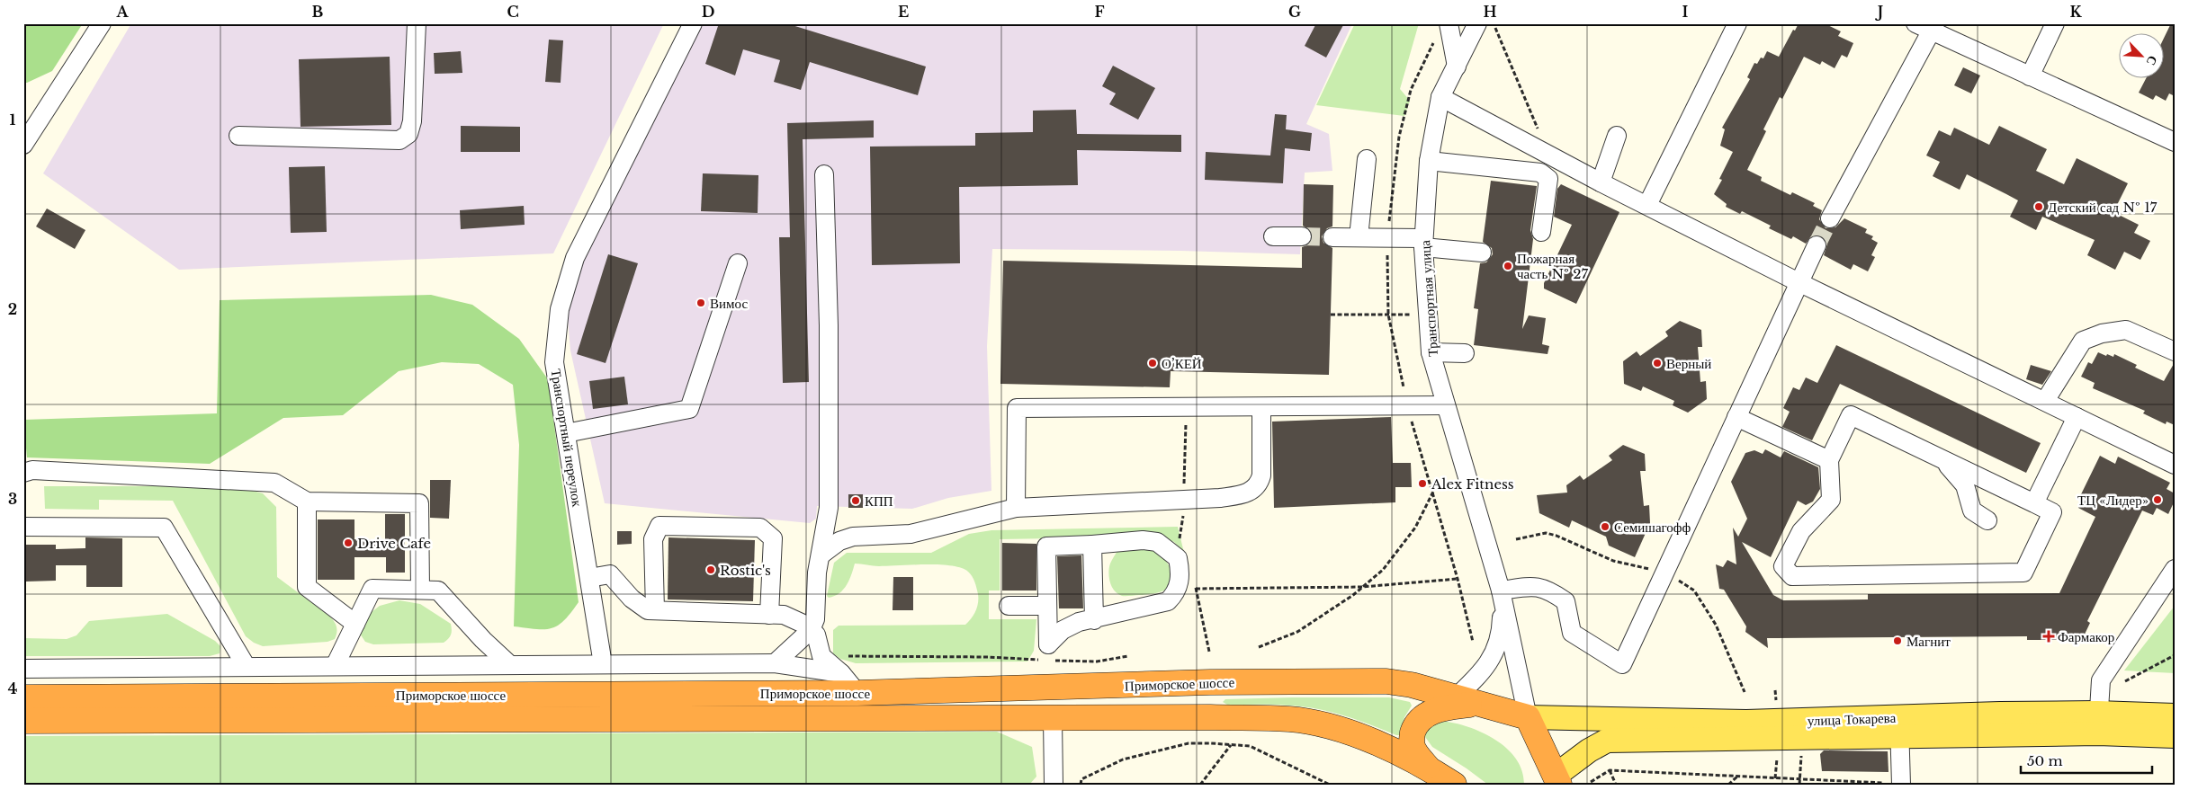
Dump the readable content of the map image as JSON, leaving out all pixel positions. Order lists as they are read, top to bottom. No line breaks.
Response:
{"streets":{"highway":["Приморское шоссе"],"main road":["улица Токарева"],"street":["Транспортная улица","Транспортный переулок"]},"crossings":[["Транспортная улица","Приморское шоссе"],["Транспортная улица","улица Токарева"],["Приморское шоссе","улица Токарева"]],"places":{"other":["Детский сад № 17","Пожарная часть № 27","Вимос","О’КЕЙ","Верный","Alex Fitness","ТЦ «Лидер»","КПП","Семишагофф","Drive Cafe","Rostic's","Магнит"],"health":["Фармакор"]},"scale_bar":"50 m","north":"bottom right","grid":{"columns":["A","B","C","D","E","F","G","H","I","J","K"],"rows":["1","2","3","4"]}}
